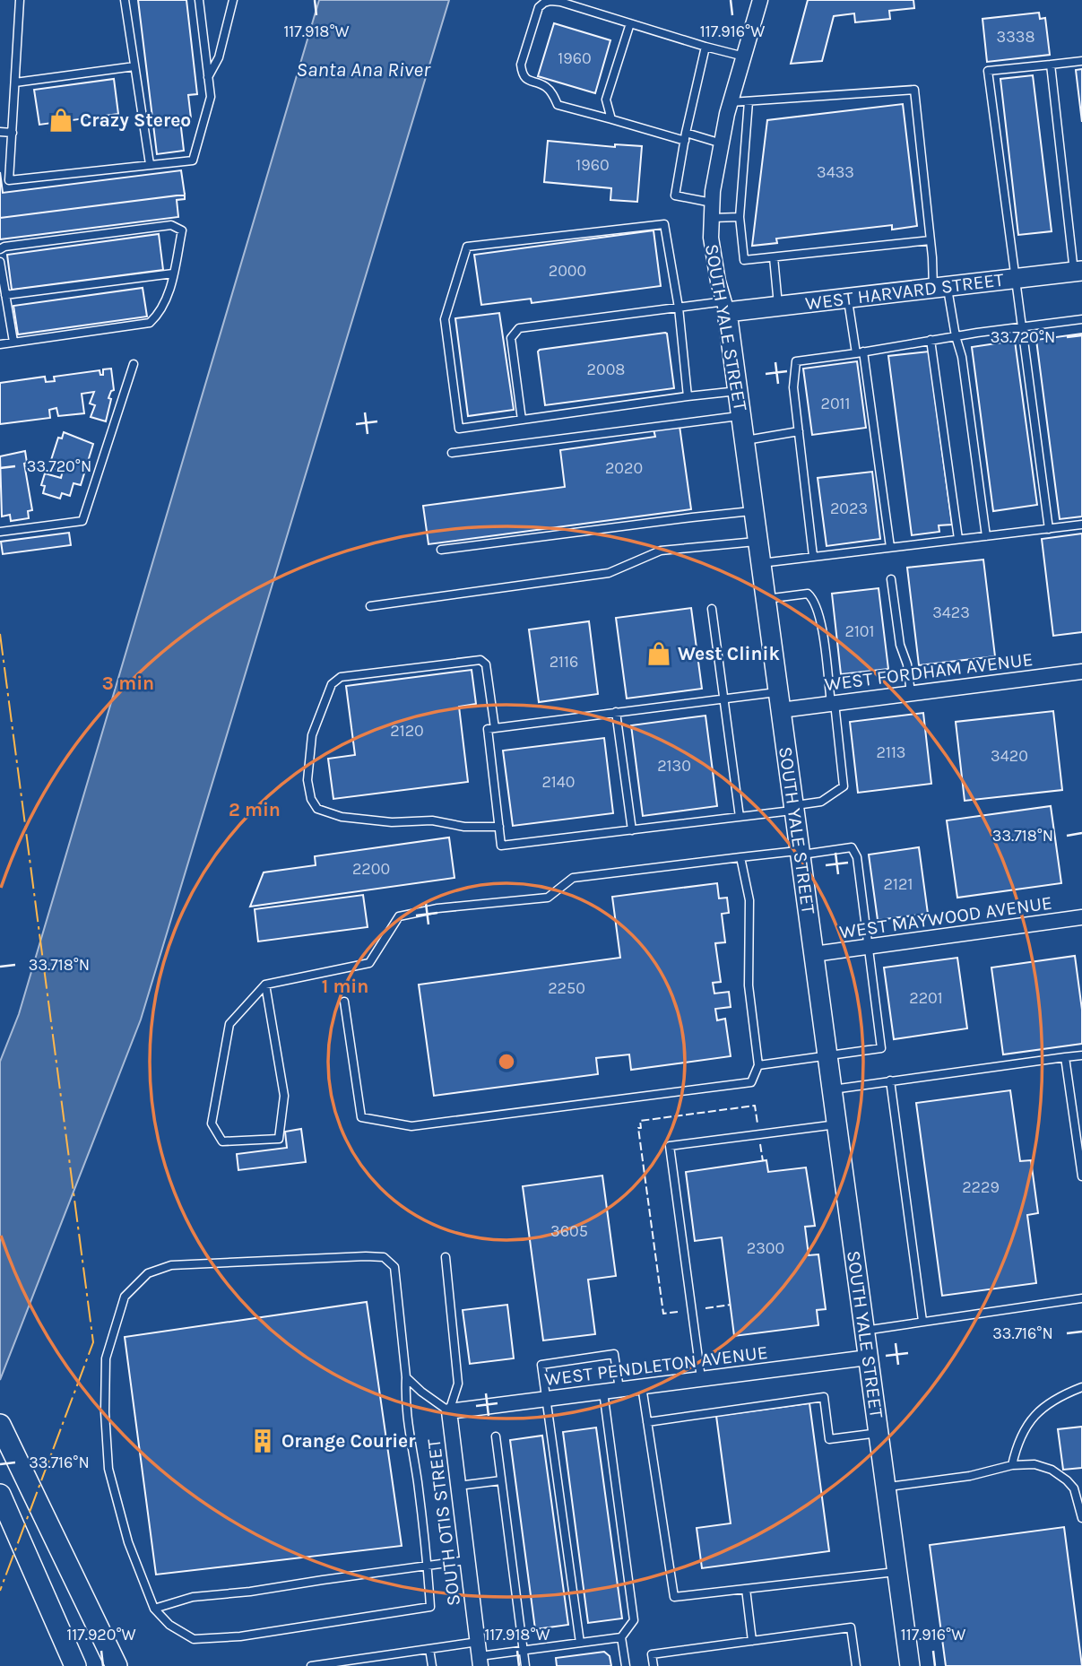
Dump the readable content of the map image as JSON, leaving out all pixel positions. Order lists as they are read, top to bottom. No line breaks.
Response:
{"streets":{"street":["WEST HARVARD STREET","SOUTH YALE STREET","WEST FORDHAM AVENUE","WEST MAYWOOD AVENUE","WEST PENDLETON AVENUE","SOUTH OTIS STREET"]},"crossings":[["WEST HARVARD STREET","SOUTH YALE STREET"],["SOUTH YALE STREET","WEST FORDHAM AVENUE"],["SOUTH YALE STREET","WEST MAYWOOD AVENUE"],["SOUTH YALE STREET","WEST PENDLETON AVENUE"],["WEST PENDLETON AVENUE","SOUTH OTIS STREET"]],"water":["Santa Ana River"],"places":{"shop":["Crazy Stereo","West Clinik"],"building":["Orange Courier"]},"house_numbers":["3338","1960","1960","3433","2000","2008","2011","2020","2023","3423","2101","2116","2120","2113","3420","2130","2140","2200","2121","2250","2201","2229","3605","2300"],"coordinates":["117.918°W","117.916°W","33.720°N","33.718°N","33.716°N","117.920°W"],"rings":["3 min","2 min","1 min"]}
